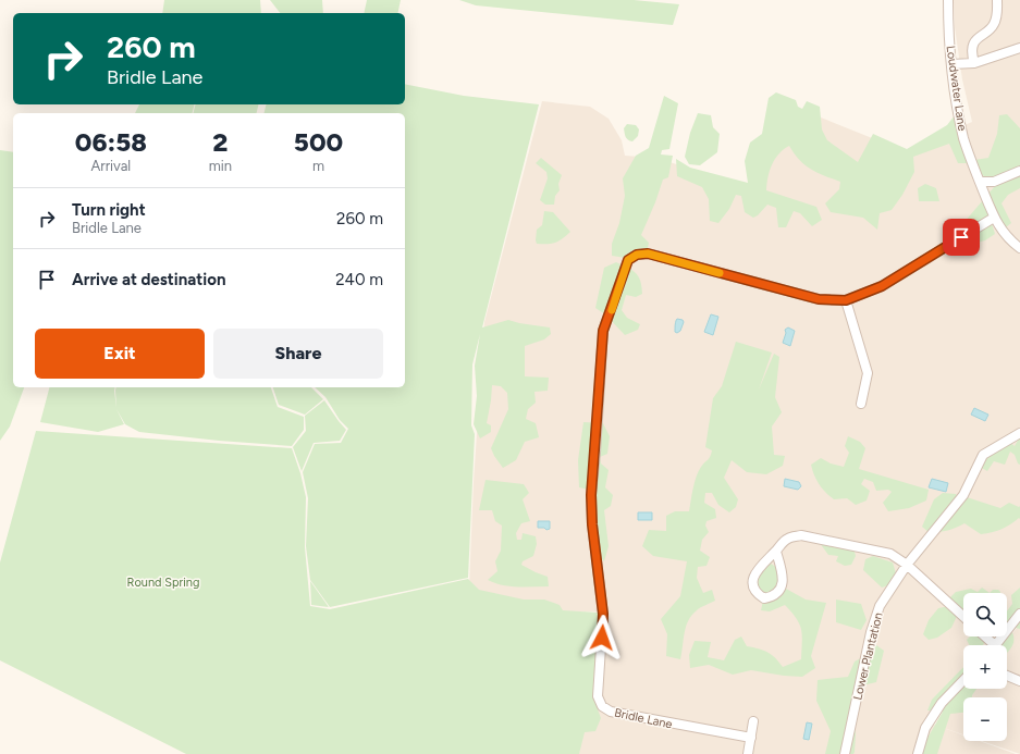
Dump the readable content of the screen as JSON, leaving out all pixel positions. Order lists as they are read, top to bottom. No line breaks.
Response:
{"streets":{"street":["Loudwater Lane","Lower Plantation","Bridle Lane"]},"crossings":[["Loudwater Lane","Bridle Lane"]],"parks":["Round Spring"],"page":{"turn":["260 m","Bridle Lane"],"eta":["06:58","Arrival","2","min","500","m"],"list":[{"name":"Turn right","note":"Bridle Lane","value":"260 m"},{"name":"Arrive at destination","value":"240 m"}],"buttons":["Exit","Share"],"map_buttons":["+","−"]}}
